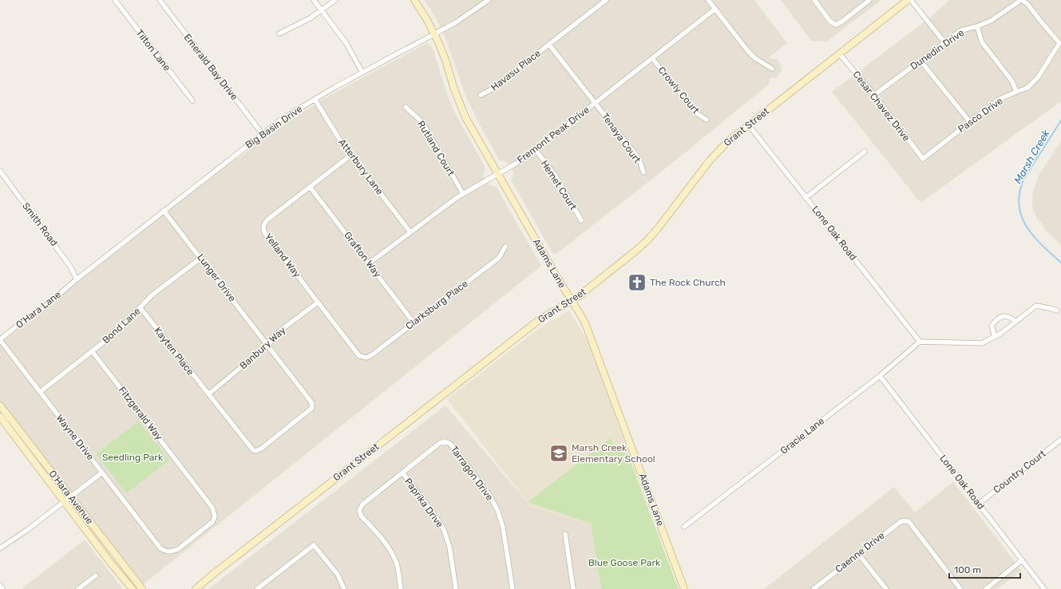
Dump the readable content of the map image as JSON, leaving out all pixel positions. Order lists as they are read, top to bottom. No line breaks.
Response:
{"streets":{"street":["Dunedin Drive","Tilton Lane","Emerald Bay Drive","Havasu Place","Crowly Court","Cesar Chavez Drive","Pasco Drive","Big Basin Drive","Grant Street","Fremont Peak Drive","Tenaya Court","Rutland Court","Atterbury Lane","Hemet Court","Smith Road","Lone Oak Road","Grafton Way","Yelland Way","Adams Lane","Lunger Drive","Clarksburg Place","O'Hara Lane","Bond Lane","Banbury Way","Kayten Place","Fitzgerald Way","Gracie Lane","Wayne Drive","Country Court","Tarragon Drive","O'Hara Avenue","Paprika Drive","Caenne Drive"]},"crossings":[["Dunedin Drive","Cesar Chavez Drive"],["Dunedin Drive","Pasco Drive"],["Emerald Bay Drive","Big Basin Drive"],["Havasu Place","Tenaya Court"],["Crowly Court","Fremont Peak Drive"],["Cesar Chavez Drive","Pasco Drive"],["Cesar Chavez Drive","Grant Street"],["Big Basin Drive","Atterbury Lane"],["Big Basin Drive","Smith Road"],["Big Basin Drive","Adams Lane"],["Big Basin Drive","Lunger Drive"],["Big Basin Drive","O'Hara Lane"],["Grant Street","Lone Oak Road"],["Grant Street","Adams Lane"],["Fremont Peak Drive","Tenaya Court"],["Fremont Peak Drive","Rutland Court"],["Fremont Peak Drive","Atterbury Lane"],["Fremont Peak Drive","Hemet Court"],["Fremont Peak Drive","Grafton Way"],["Fremont Peak Drive","Adams Lane"],["Atterbury Lane","Yelland Way"],["Smith Road","O'Hara Lane"],["Lone Oak Road","Gracie Lane"],["Lone Oak Road","Country Court"],["Grafton Way","Yelland Way"],["Grafton Way","Clarksburg Place"],["Yelland Way","Clarksburg Place"],["Yelland Way","Banbury Way"],["Lunger Drive","Bond Lane"],["Lunger Drive","Banbury Way"],["Lunger Drive","Kayten Place"],["O'Hara Lane","Wayne Drive"],["Bond Lane","Kayten Place"],["Bond Lane","Fitzgerald Way"],["Bond Lane","Wayne Drive"],["Banbury Way","Kayten Place"],["Fitzgerald Way","Wayne Drive"],["Tarragon Drive","Paprika Drive"]],"water":["Marsh Creek"],"parks":["Seedling Park","Blue Goose Park"],"places":{"church":["The Rock Church"],"school or university":["Marsh Creek Elementary School"]},"scale_bar":"100 m"}
